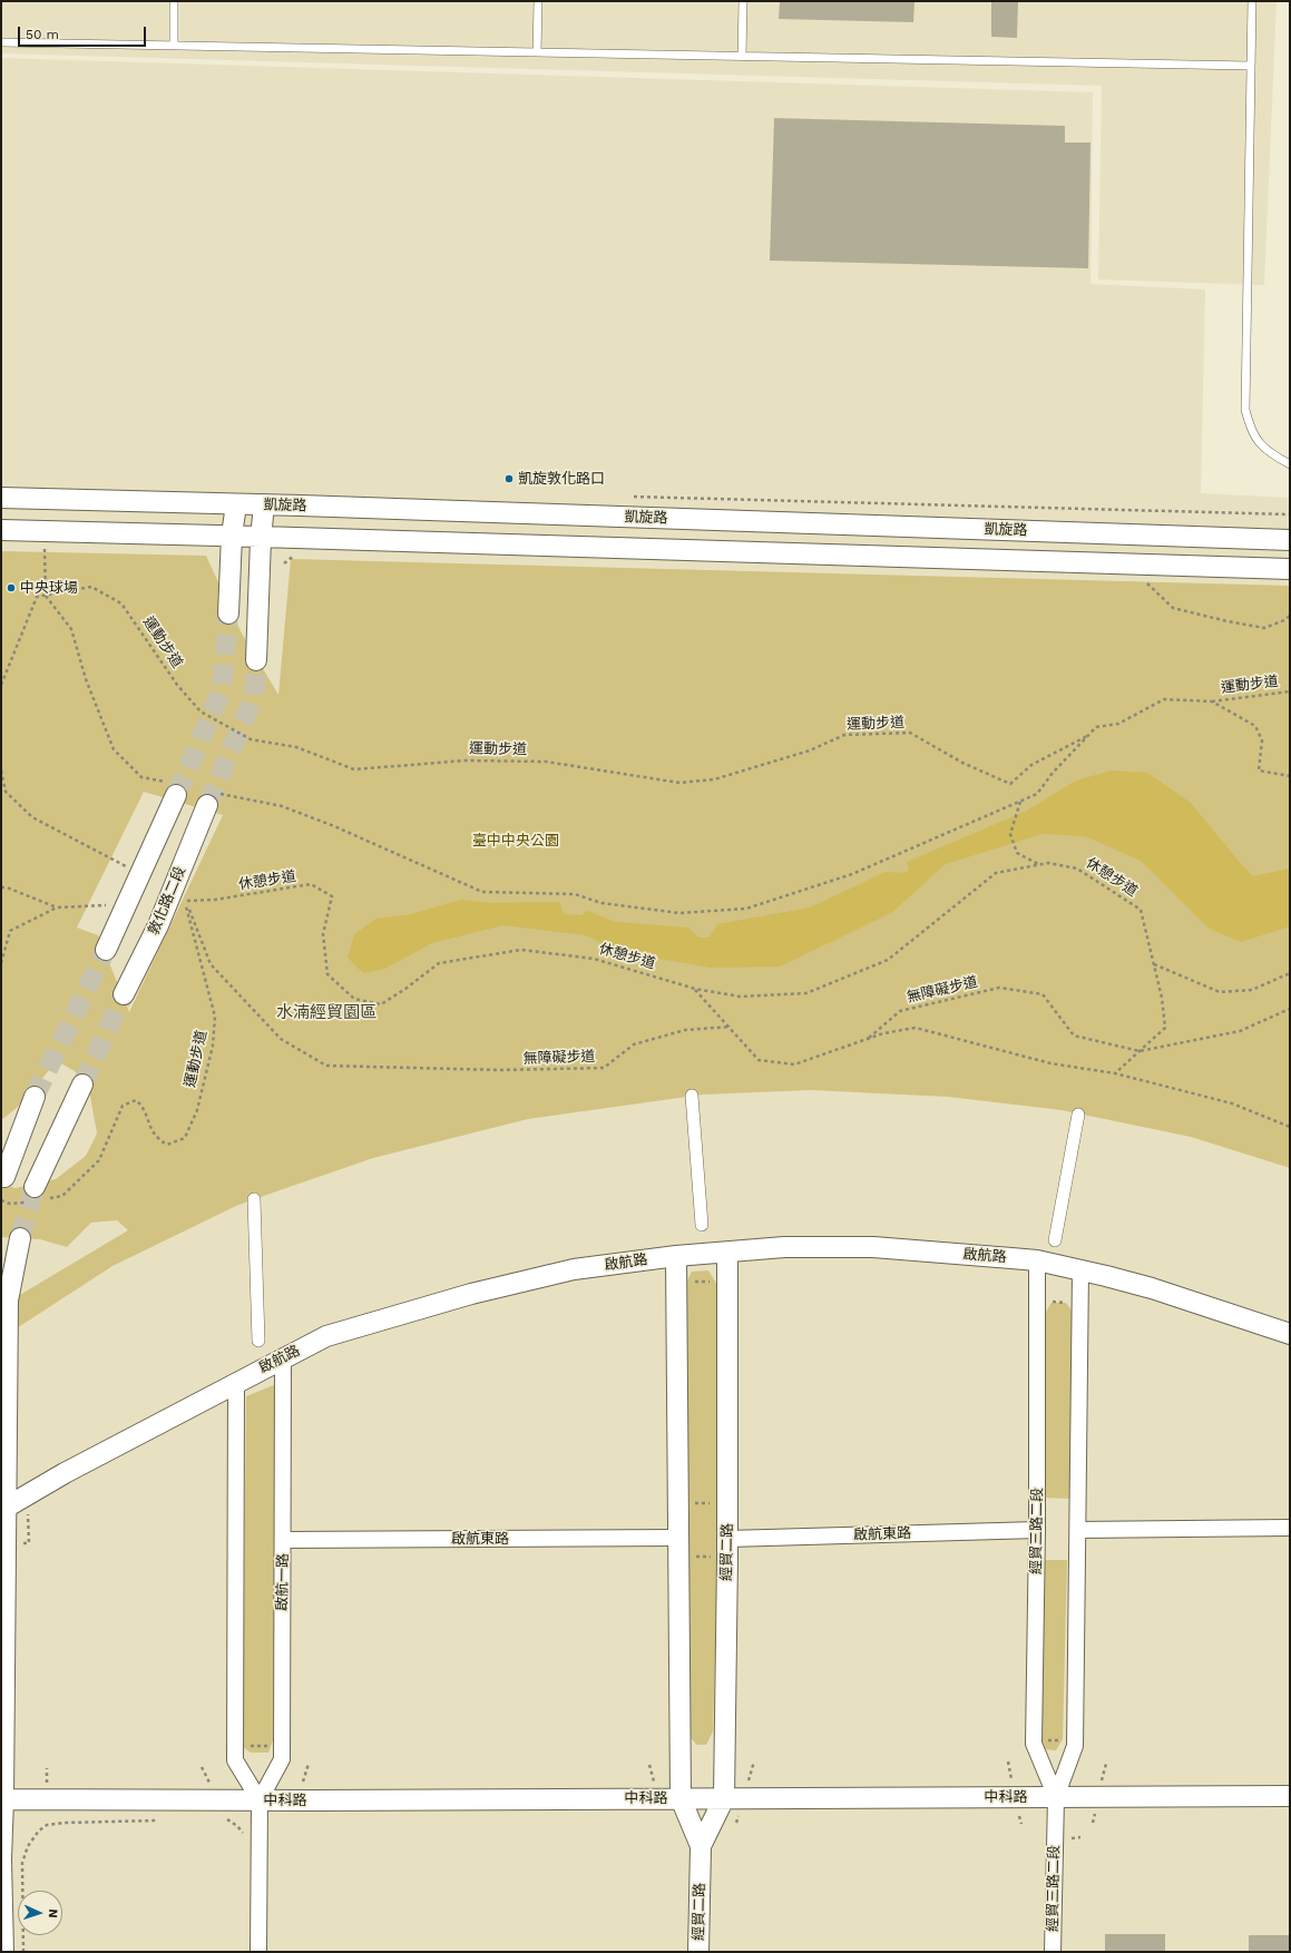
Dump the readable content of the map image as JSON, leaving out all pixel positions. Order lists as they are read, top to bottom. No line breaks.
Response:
{"streets":{"street":["凱旋路","敦化路二段","啟航路","經貿三路二段","啟航東路","經貿二路","啟航一路","中科路"],"path":["運動步道","休憩步道","無障礙步道"]},"crossings":[["運動步道","休憩步道"],["運動步道","無障礙步道"],["休憩步道","無障礙步道"],["啟航路","經貿三路二段"],["啟航路","經貿二路"],["啟航路","啟航一路"],["經貿三路二段","啟航東路"],["經貿三路二段","中科路"],["啟航東路","經貿二路"],["啟航東路","啟航一路"],["經貿二路","中科路"],["啟航一路","中科路"]],"districts":["水湳經貿園區"],"parks":["臺中中央公園"],"places":["凱旋敦化路口","中央球場"],"scale_bar":"50 m","north":"right"}
